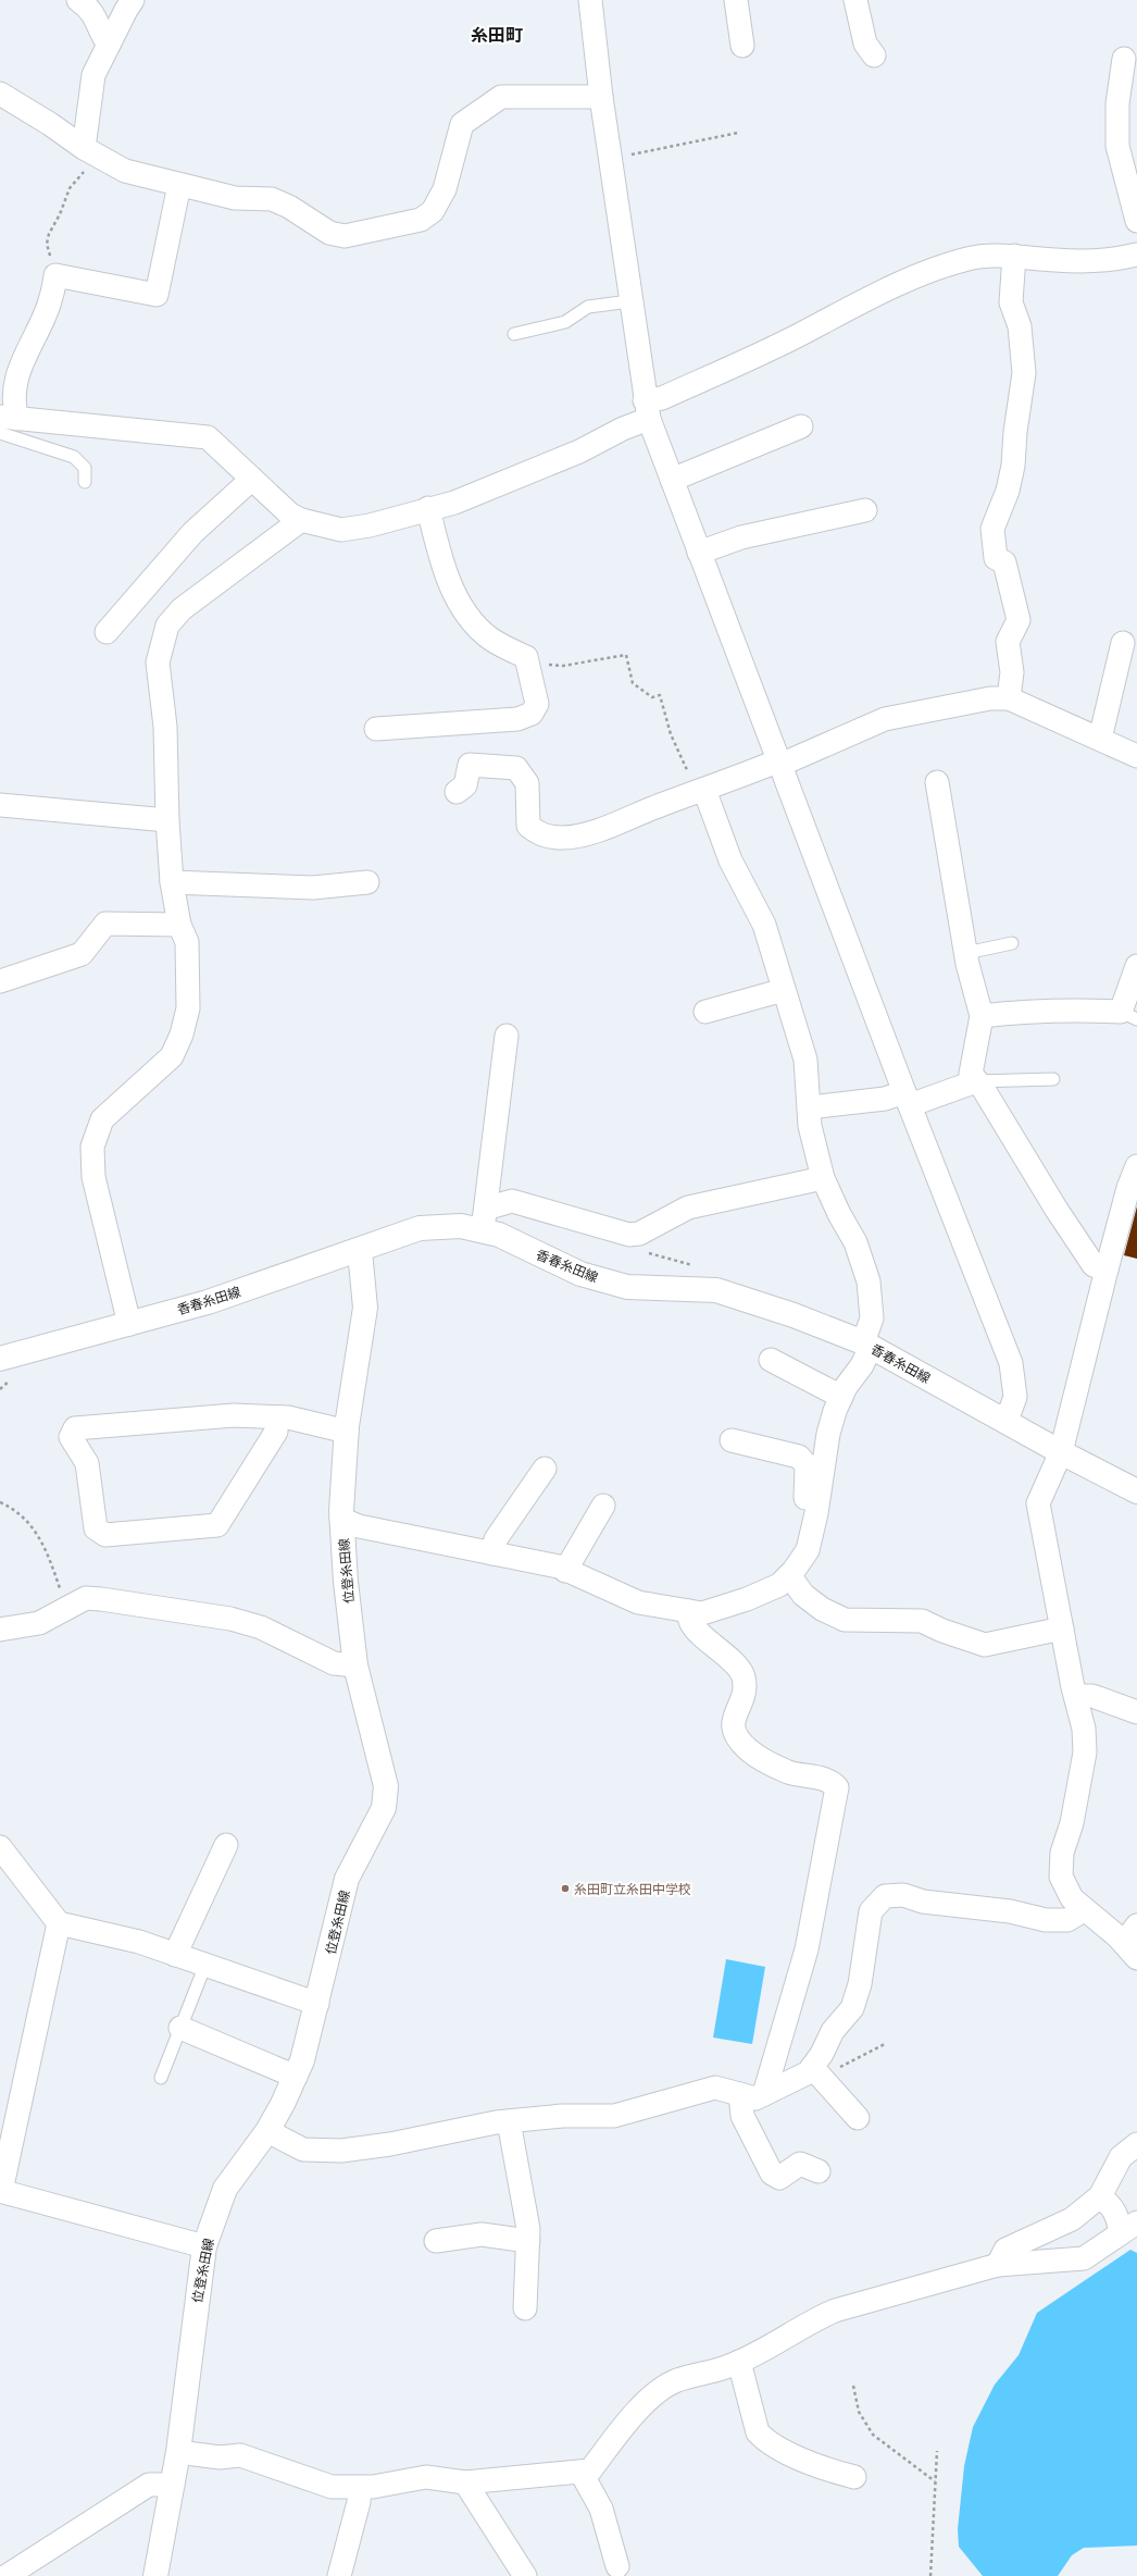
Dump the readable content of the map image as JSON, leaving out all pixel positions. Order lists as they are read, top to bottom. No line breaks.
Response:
{"streets":{"main road":["香春糸田線","位登糸田線"]},"crossings":[["香春糸田線","位登糸田線"]],"districts":["糸田町"],"places":["糸田町立糸田中学校"]}
